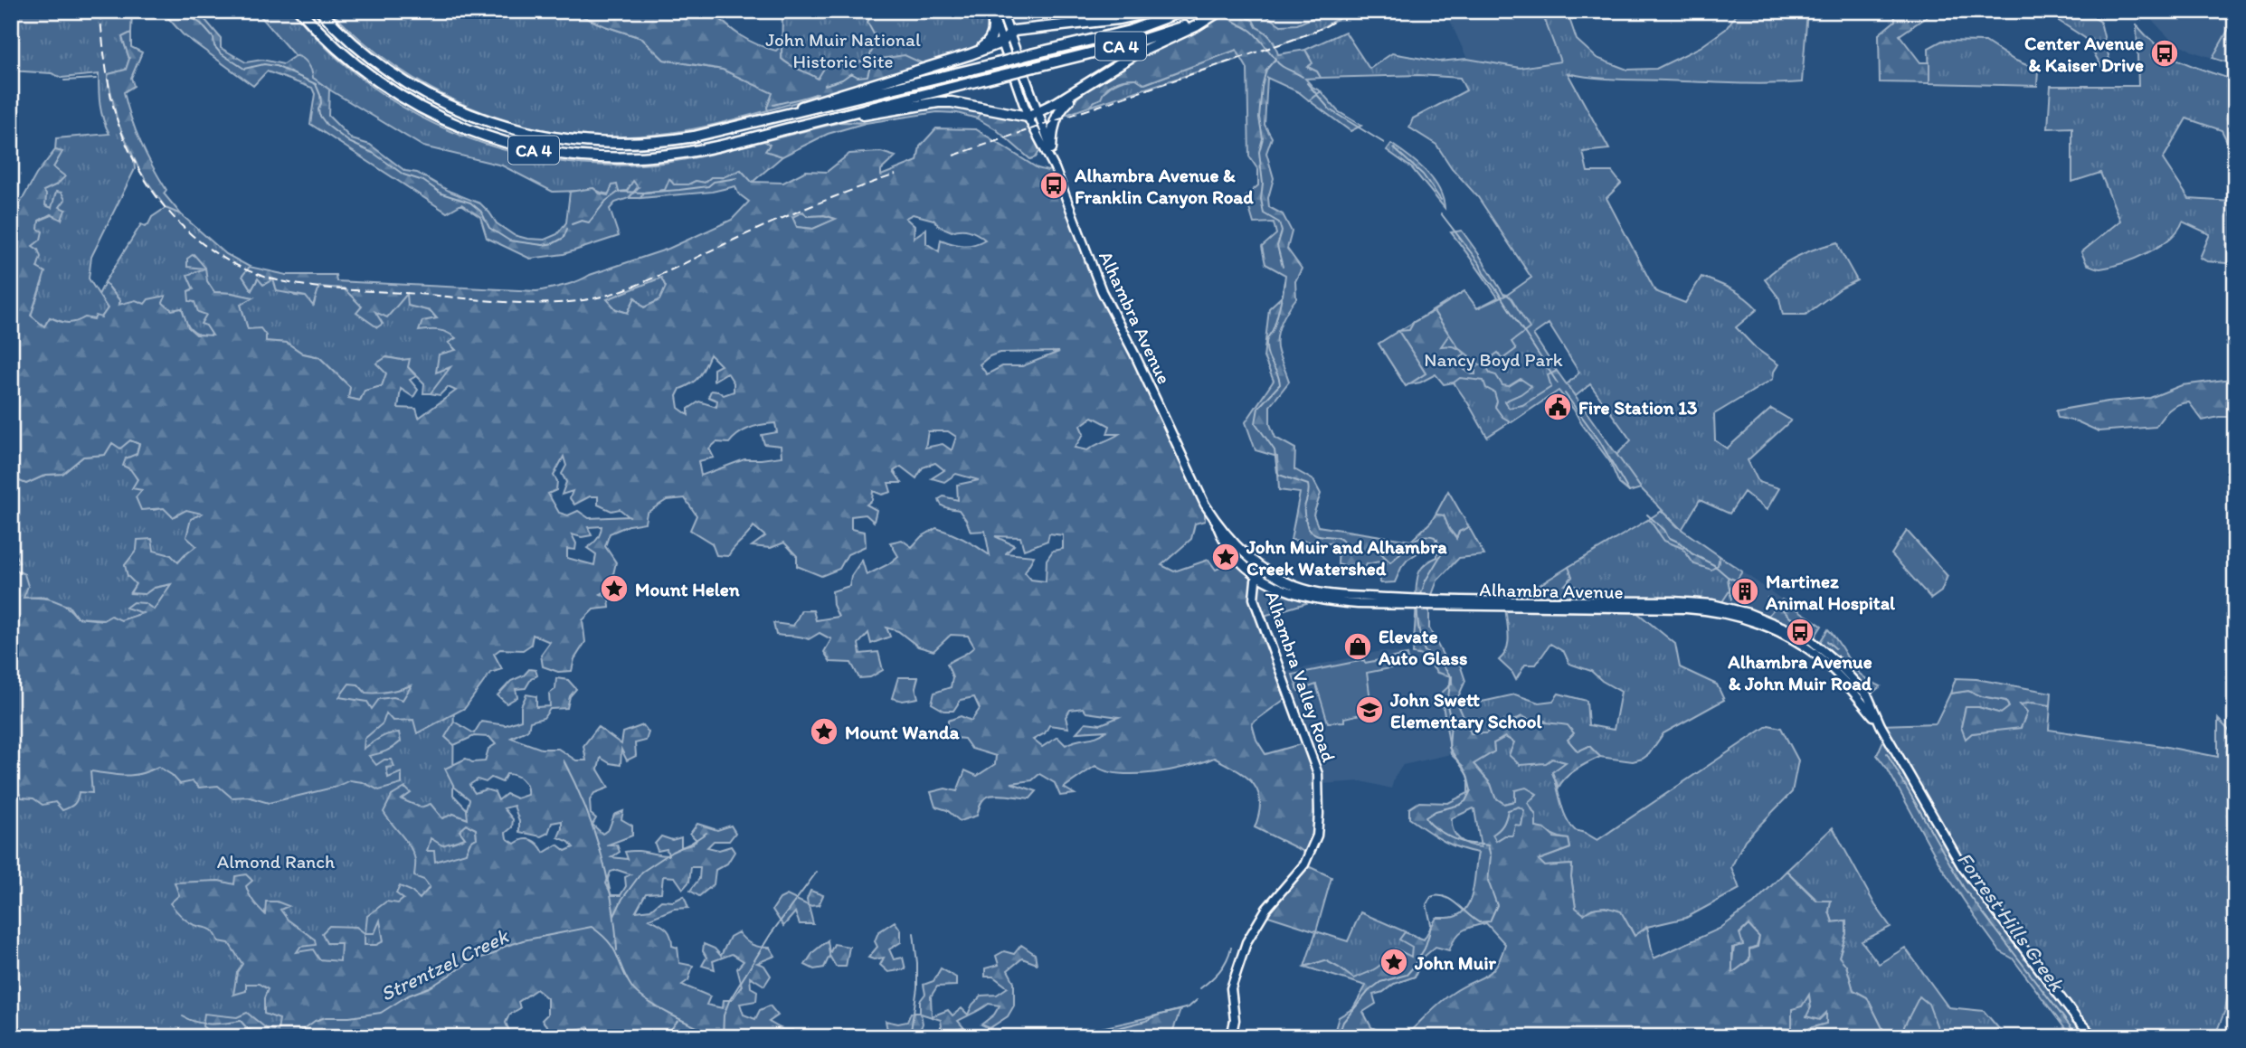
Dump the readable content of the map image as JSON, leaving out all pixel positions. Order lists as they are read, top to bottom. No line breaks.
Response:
{"streets":{"highway":["CA 4"],"main road":["Alhambra Avenue","Alhambra Valley Road"]},"crossings":[["Alhambra Avenue","Alhambra Valley Road"]],"water":["Forrest Hills Creek","Strentzel Creek"],"parks":["John Muir National Historic Site","Nancy Boyd Park","Almond Ranch"],"places":{"bus stop":["Center Avenue & Kaiser Drive","Alhambra Avenue & Franklin Canyon Road","Alhambra Avenue & John Muir Road"],"public building":["Fire Station 13"],"place":["John Muir and Alhambra Creek Watershed","Mount Helen","Mount Wanda","John Muir"],"building":["Martinez Animal Hospital"],"shop":["Elevate Auto Glass"],"school or university":["John Swett Elementary School"]}}
